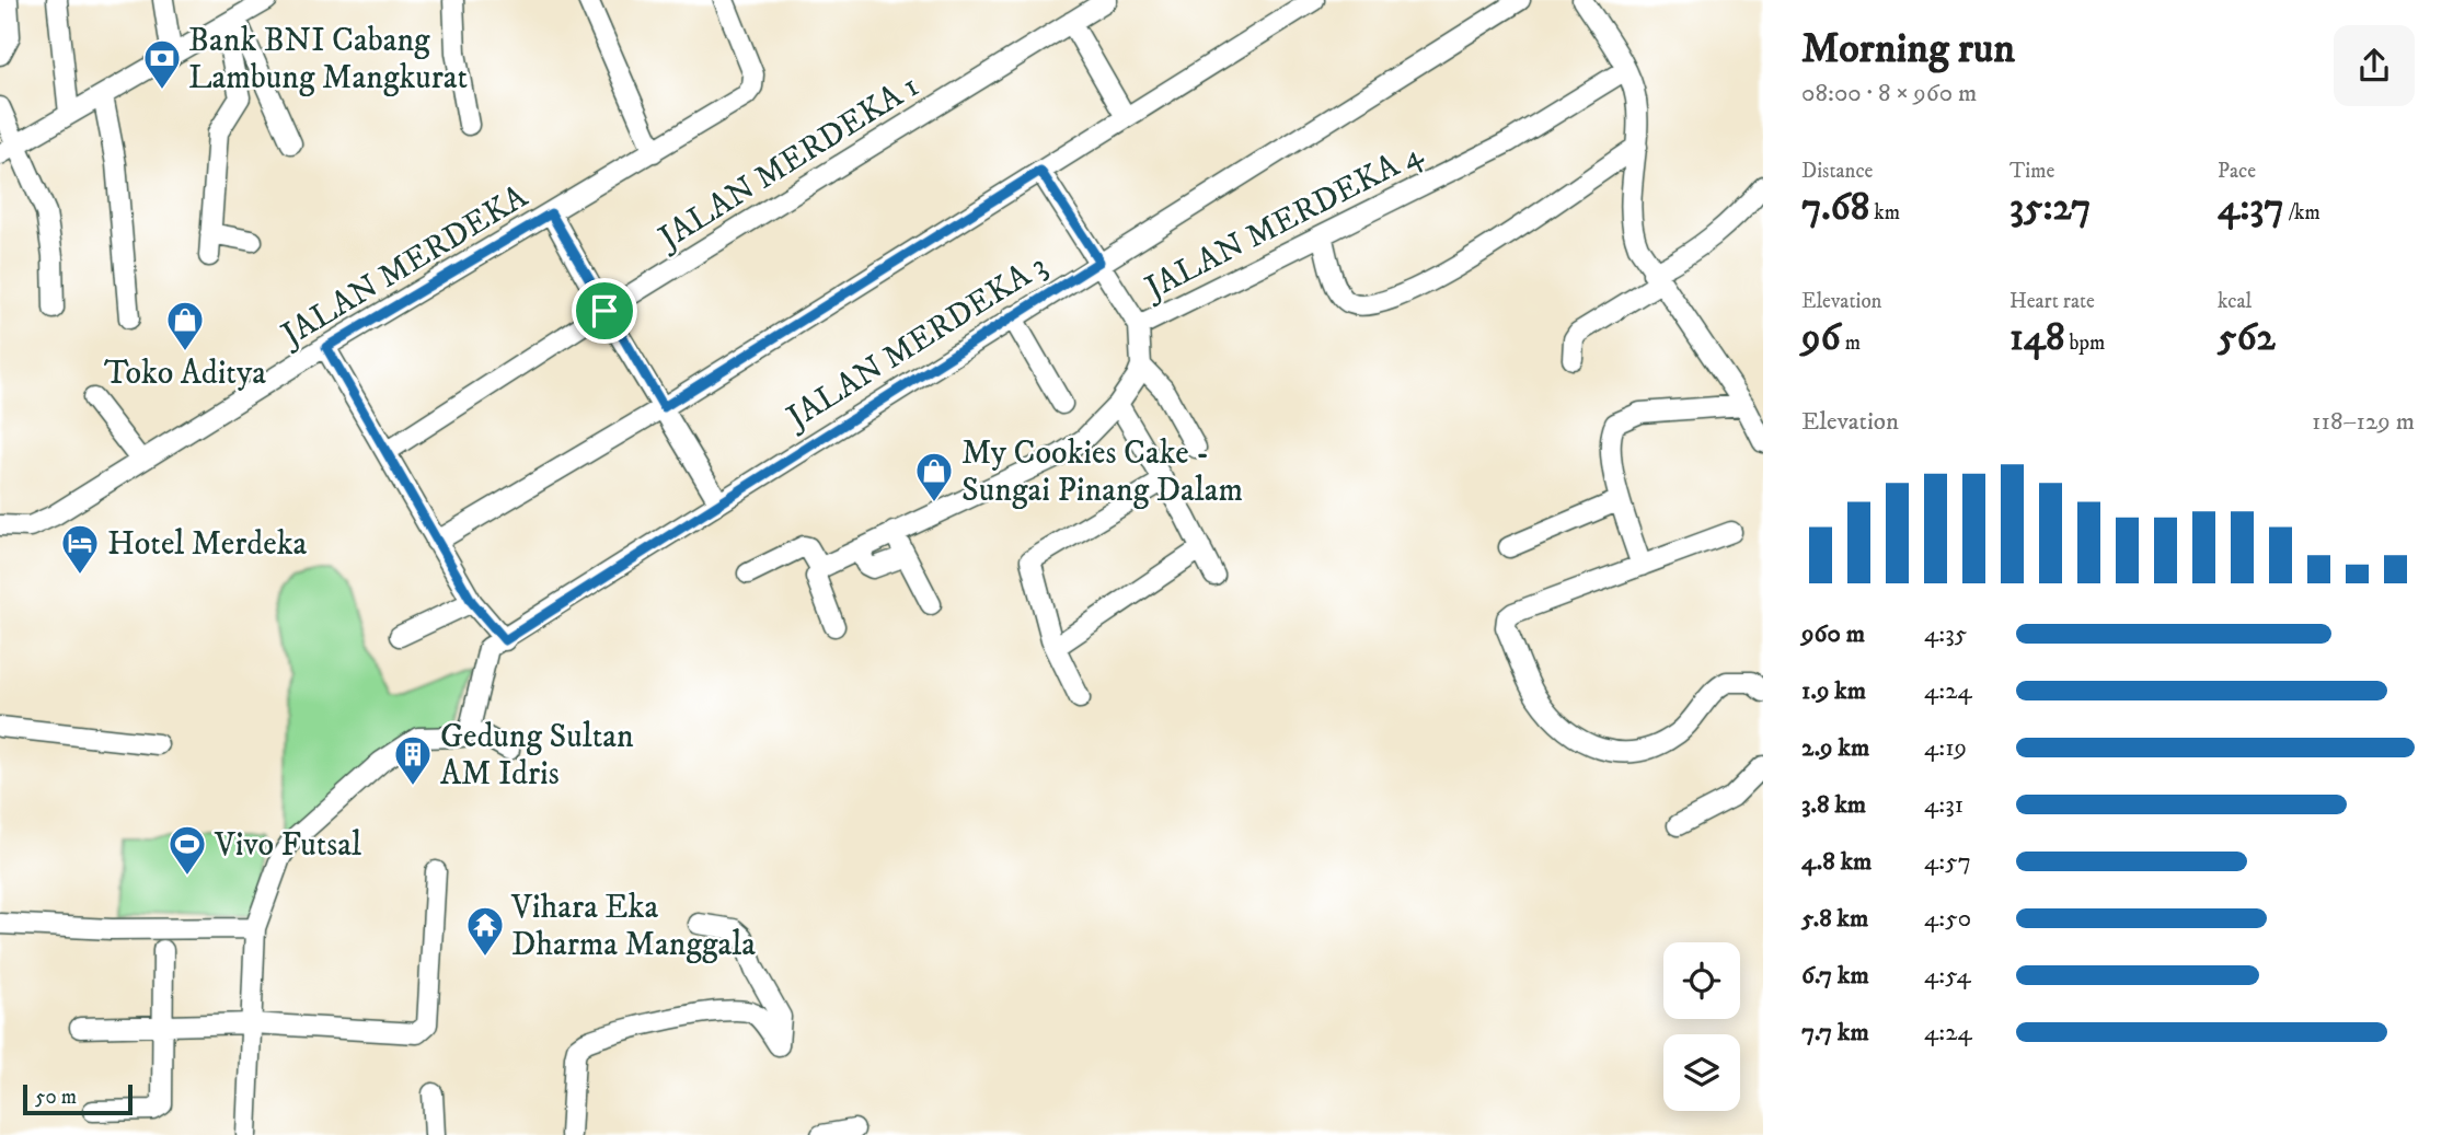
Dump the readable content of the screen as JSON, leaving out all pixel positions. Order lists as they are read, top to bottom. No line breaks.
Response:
{"streets":{"street":["JALAN MERDEKA 1","JALAN MERDEKA 4","JALAN MERDEKA","JALAN MERDEKA 3"]},"places":{"bank":["Bank BNI Cabang Lambung Mangkurat"],"shop":["Toko Aditya","My Cookies Cake - Sungai Pinang Dalam"],"hotel":["Hotel Merdeka"],"building":["Gedung Sultan AM Idris"],"sports":["Vivo Futsal"],"temple":["Vihara Eka Dharma Manggala"]},"scale_bar":"50 m","page":{"heading":["Morning run","08:00 · 8 × 960 m"],"stats":[["Distance","7.68 km"],["Time","35:27"],["Pace","4:37 /km"],["Elevation","96 m"],["Heart rate","148 bpm"],["kcal","562"]],"chart":["Elevation","118–129 m"],"list":[{"name":"960 m","note":"4:35"},{"name":"1.9 km","note":"4:24"},{"name":"2.9 km","note":"4:19"},{"name":"3.8 km","note":"4:31"},{"name":"4.8 km","note":"4:57"},{"name":"5.8 km","note":"4:50"},{"name":"6.7 km","note":"4:54"},{"name":"7.7 km","note":"4:24"}],"scale":"50 m"}}
